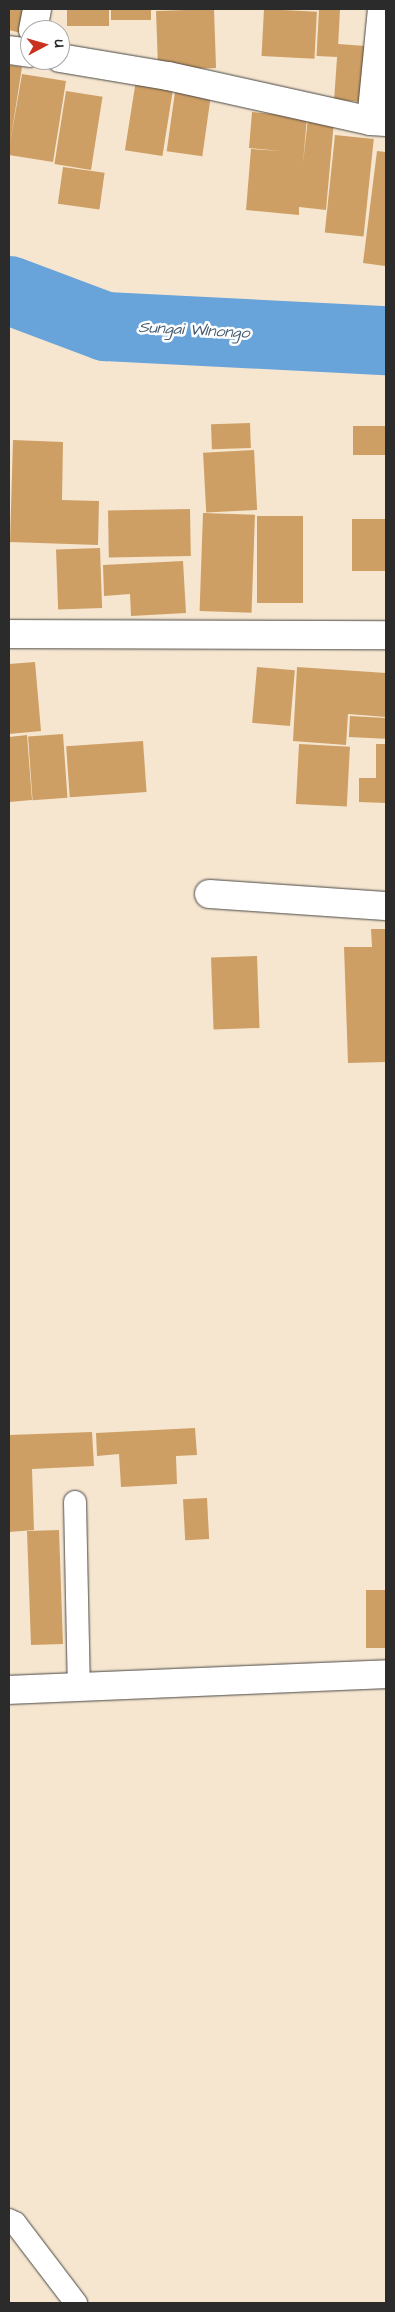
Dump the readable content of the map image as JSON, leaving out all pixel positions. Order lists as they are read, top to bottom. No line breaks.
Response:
{"water":["Sungai WInongo"],"north":"right"}
